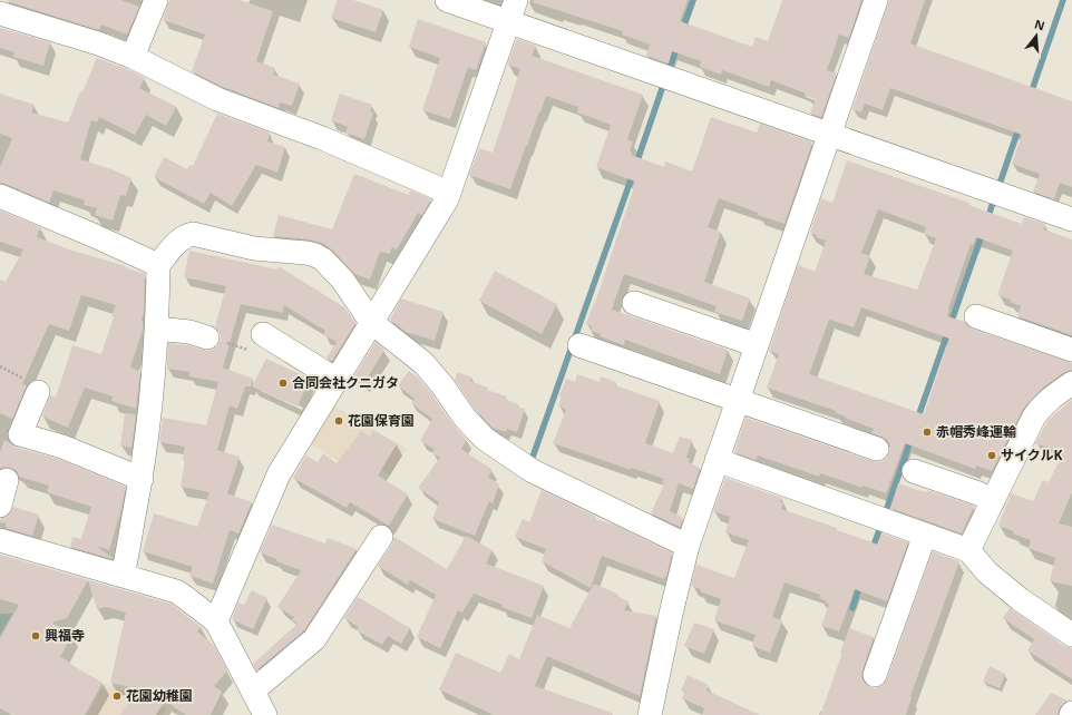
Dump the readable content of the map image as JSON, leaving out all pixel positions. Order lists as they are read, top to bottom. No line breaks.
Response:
{"places":["合同会社クニガタ","花園保育園","赤帽秀峰運輸","サイクルK","興福寺","花園幼稚園"],"north":"top"}
